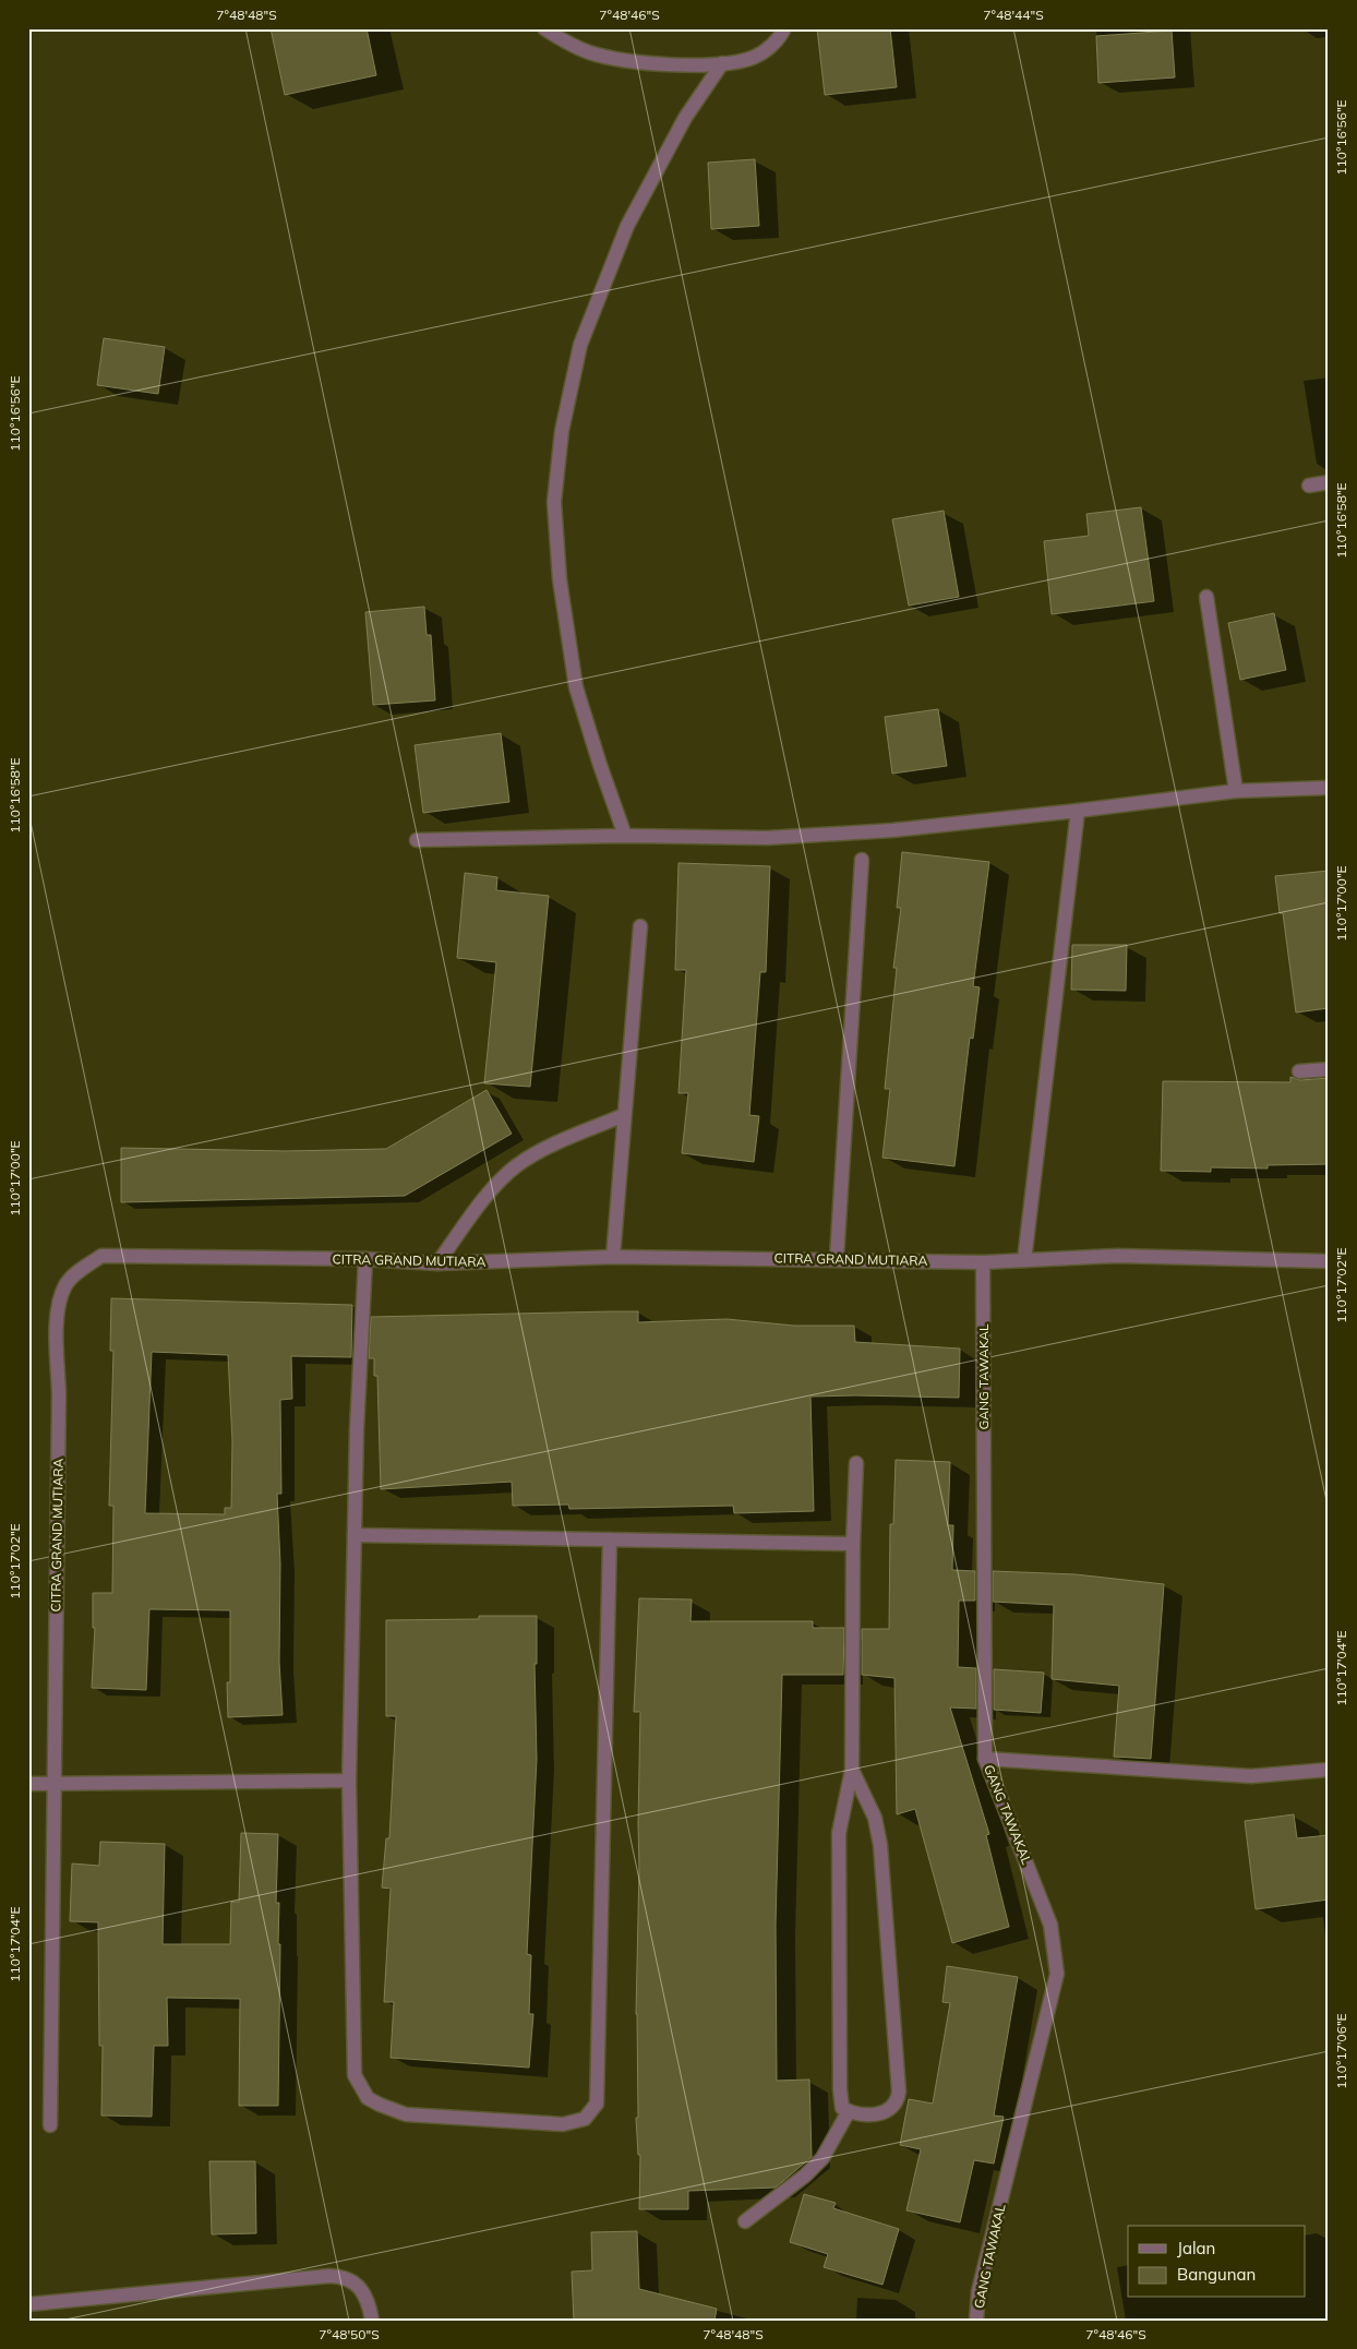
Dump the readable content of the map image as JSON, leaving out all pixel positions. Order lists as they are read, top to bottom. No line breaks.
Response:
{"streets":{"street":["CITRA GRAND MUTIARA","GANG TAWAKAL"]},"crossings":[["CITRA GRAND MUTIARA","GANG TAWAKAL"]],"legend":["Jalan","Bangunan"],"coordinates":["7°48'48\"S","7°48'46\"S","7°48'44\"S","110°16'56\"E","110°16'58\"E","110°17'00\"E","110°17'02\"E","110°17'04\"E","110°17'06\"E","7°48'50\"S"]}
